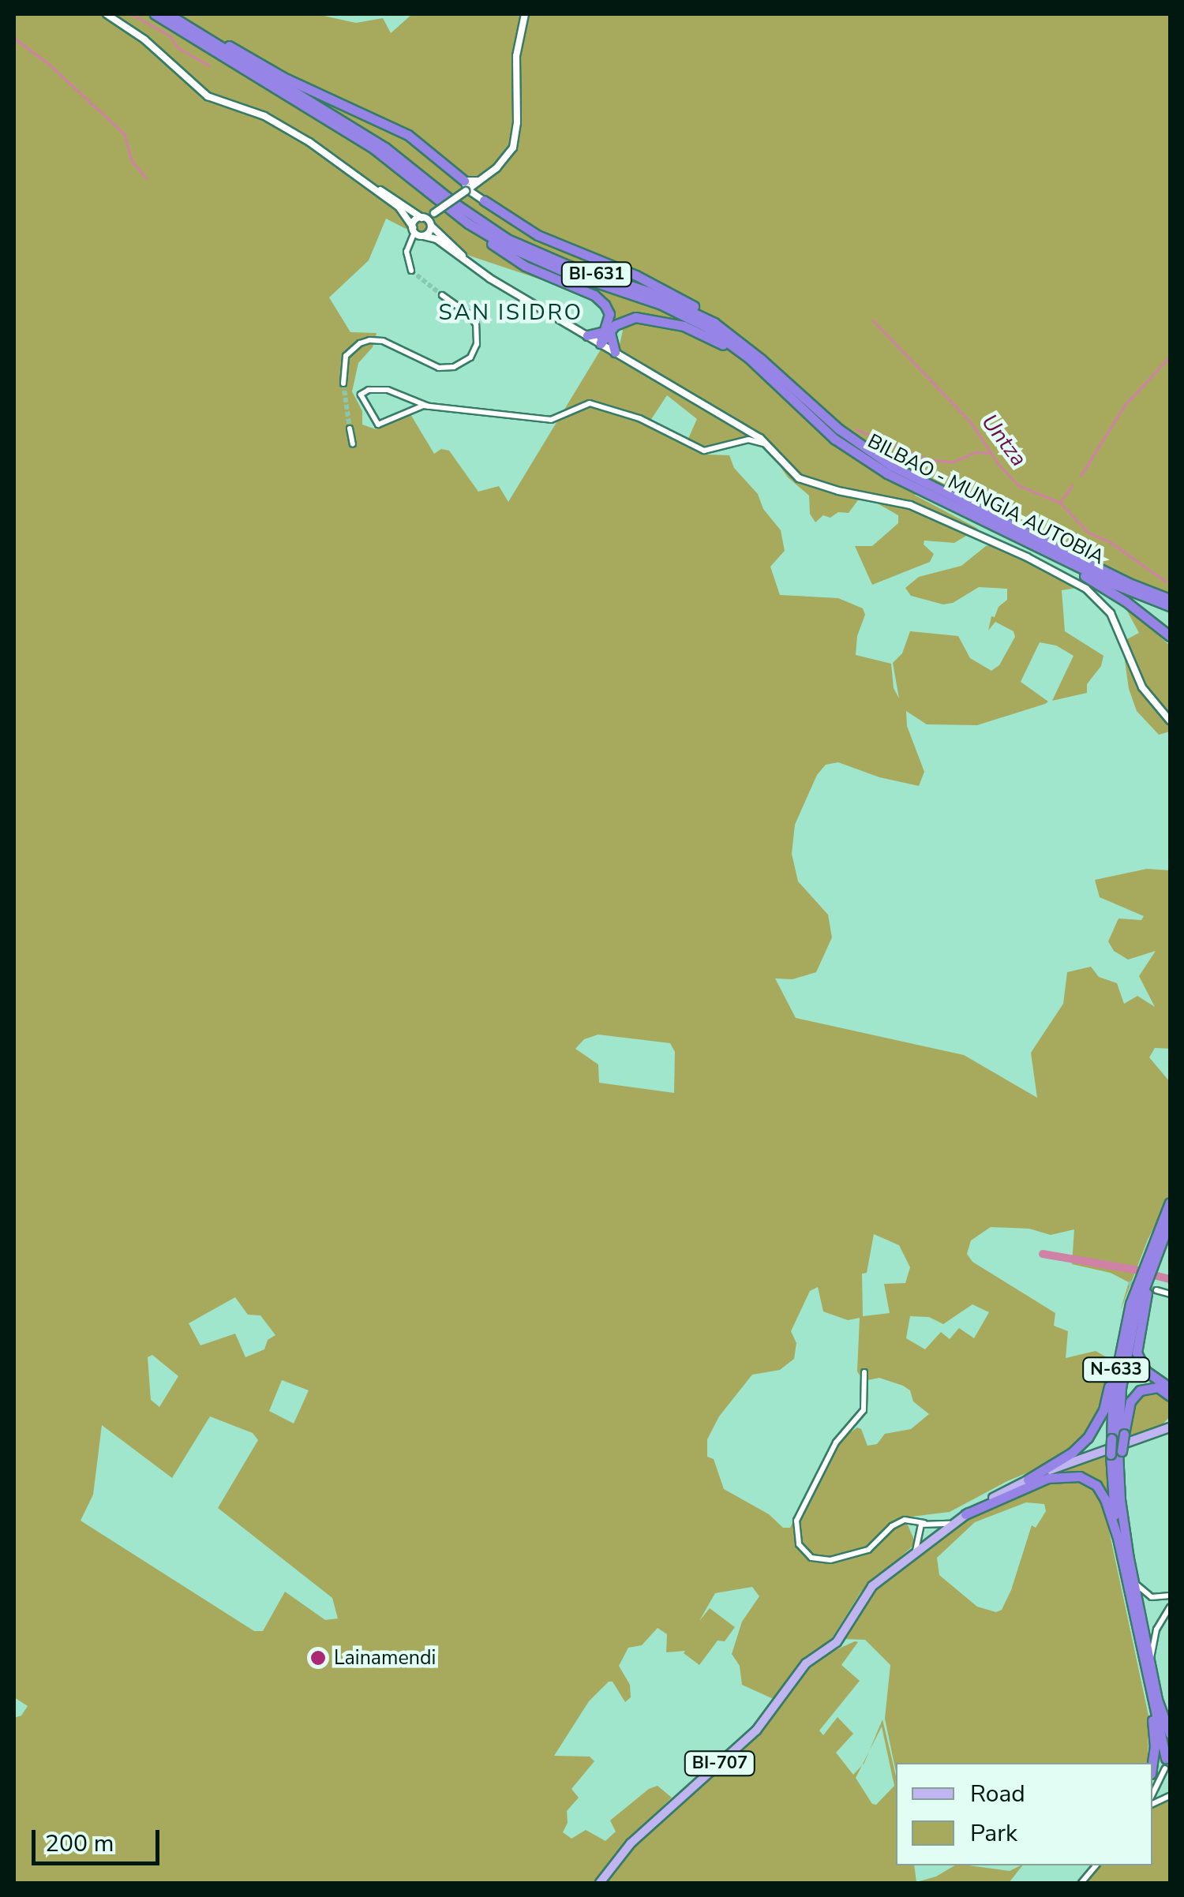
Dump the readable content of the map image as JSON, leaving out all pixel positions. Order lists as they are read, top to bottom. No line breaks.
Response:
{"streets":{"highway":["BI-631","BILBAO - MUNGIA AUTOBIA","N-633"],"main road":["BI-707"]},"districts":["SAN ISIDRO"],"water":["Untza"],"places":["Lainamendi"],"legend":["Road","Park"],"scale_bar":"200 m"}
